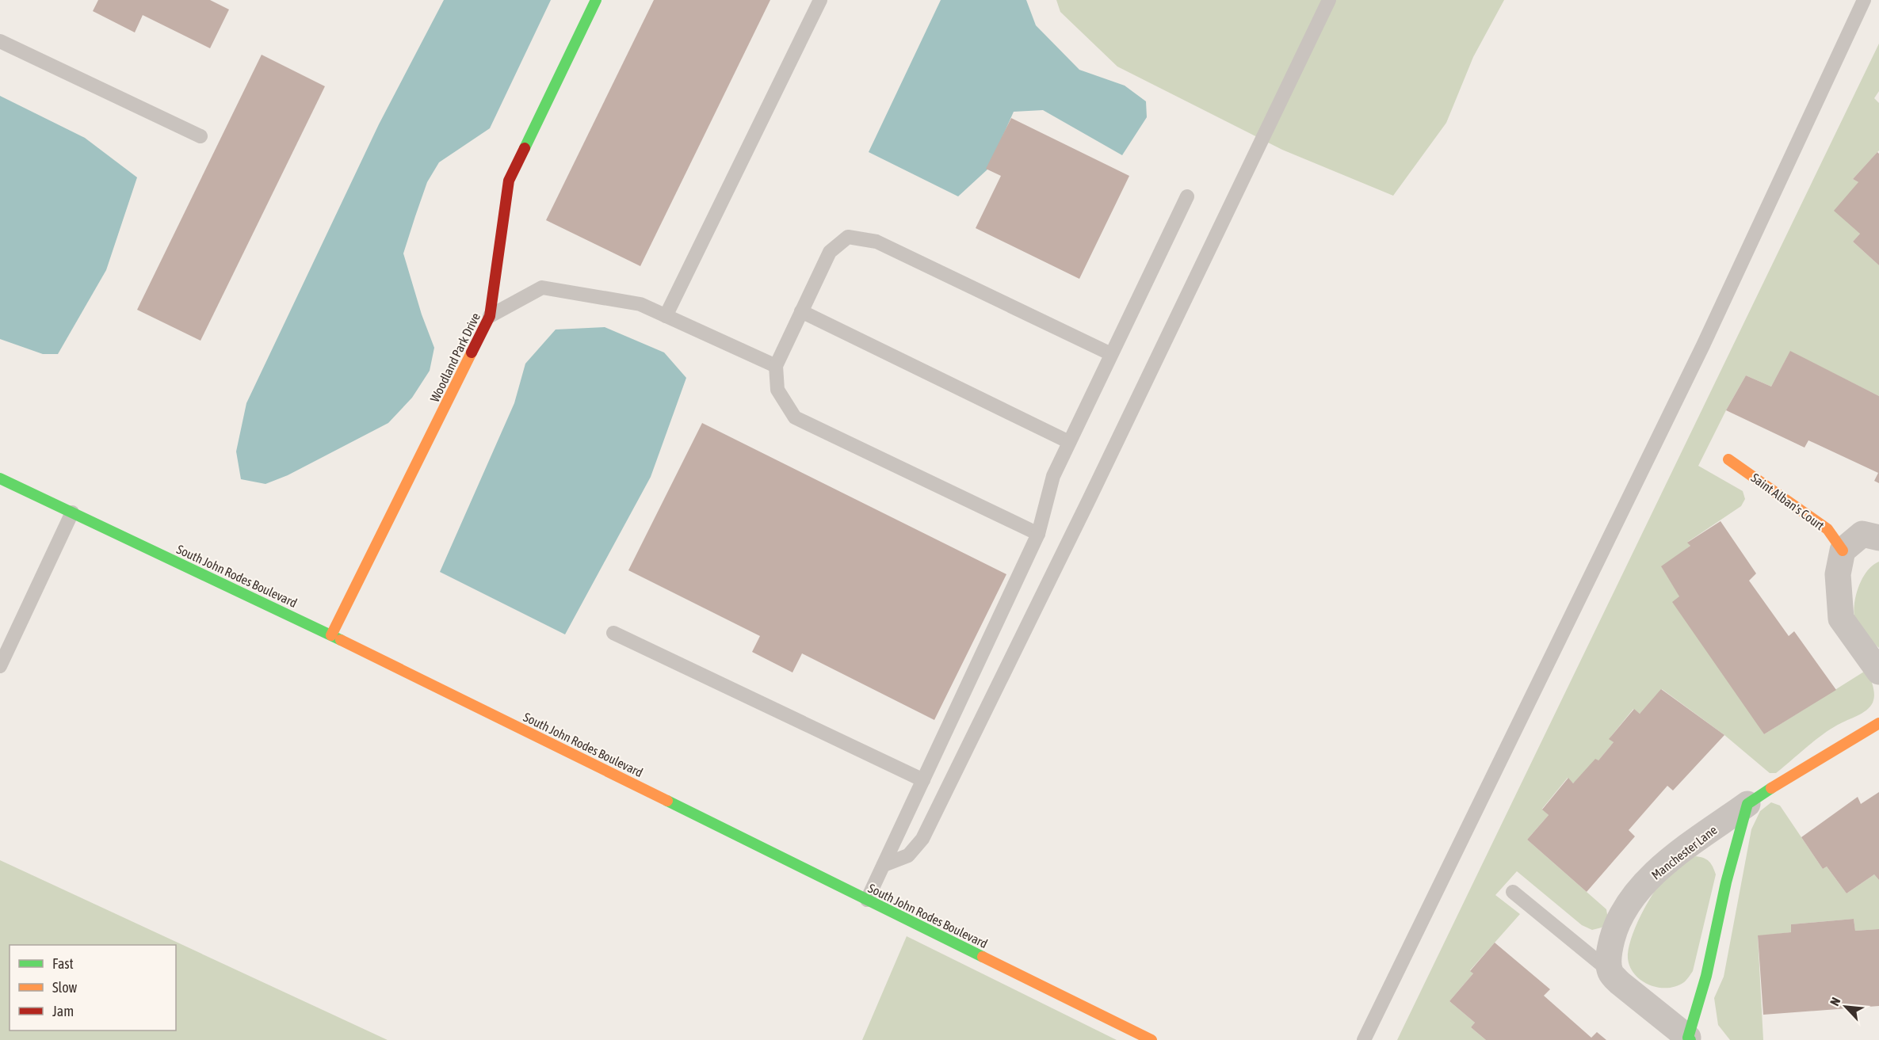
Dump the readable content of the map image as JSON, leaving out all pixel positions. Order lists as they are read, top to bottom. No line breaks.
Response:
{"streets":{"main road":["Woodland Park Drive","Saint Alban's Court","South John Rodes Boulevard","Manchester Lane"]},"crossings":[["Woodland Park Drive","South John Rodes Boulevard"]],"legend":["Fast","Slow","Jam"],"north":"top left"}
